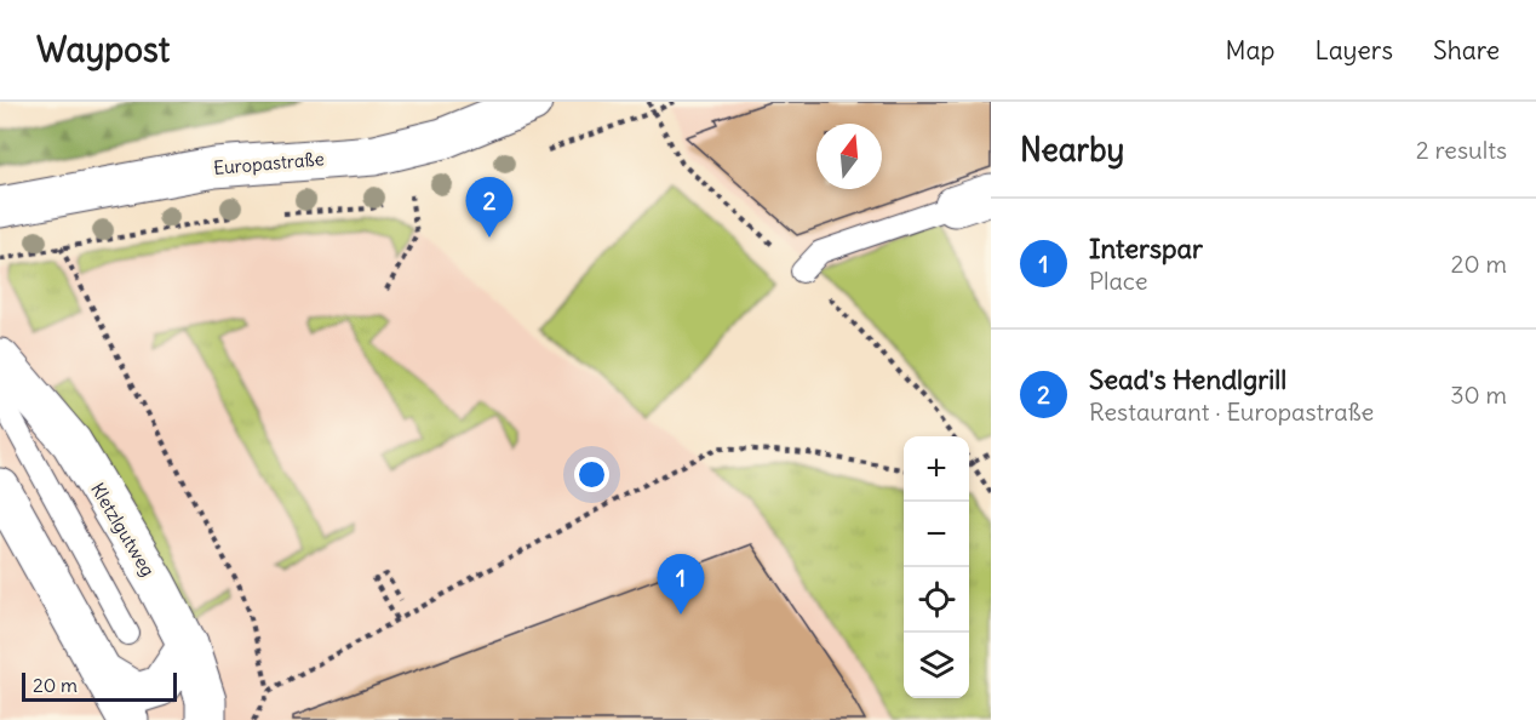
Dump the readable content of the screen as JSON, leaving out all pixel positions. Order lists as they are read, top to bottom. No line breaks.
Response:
{"streets":{"street":["Europastraße","Kletzlgutweg"]},"scale_bar":"20 m","north":"top","page":{"header":"Waypost","nav":["Map","Layers","Share"],"heading":["Nearby","2 results"],"pins":["2","1"],"list":[{"mark":"1","name":"Interspar","note":"Place","value":"20 m"},{"mark":"2","name":"Sead's Hendlgrill","note":"Restaurant · Europastraße","value":"30 m"}],"map_buttons":["+","−"],"scale":"20 m"}}
